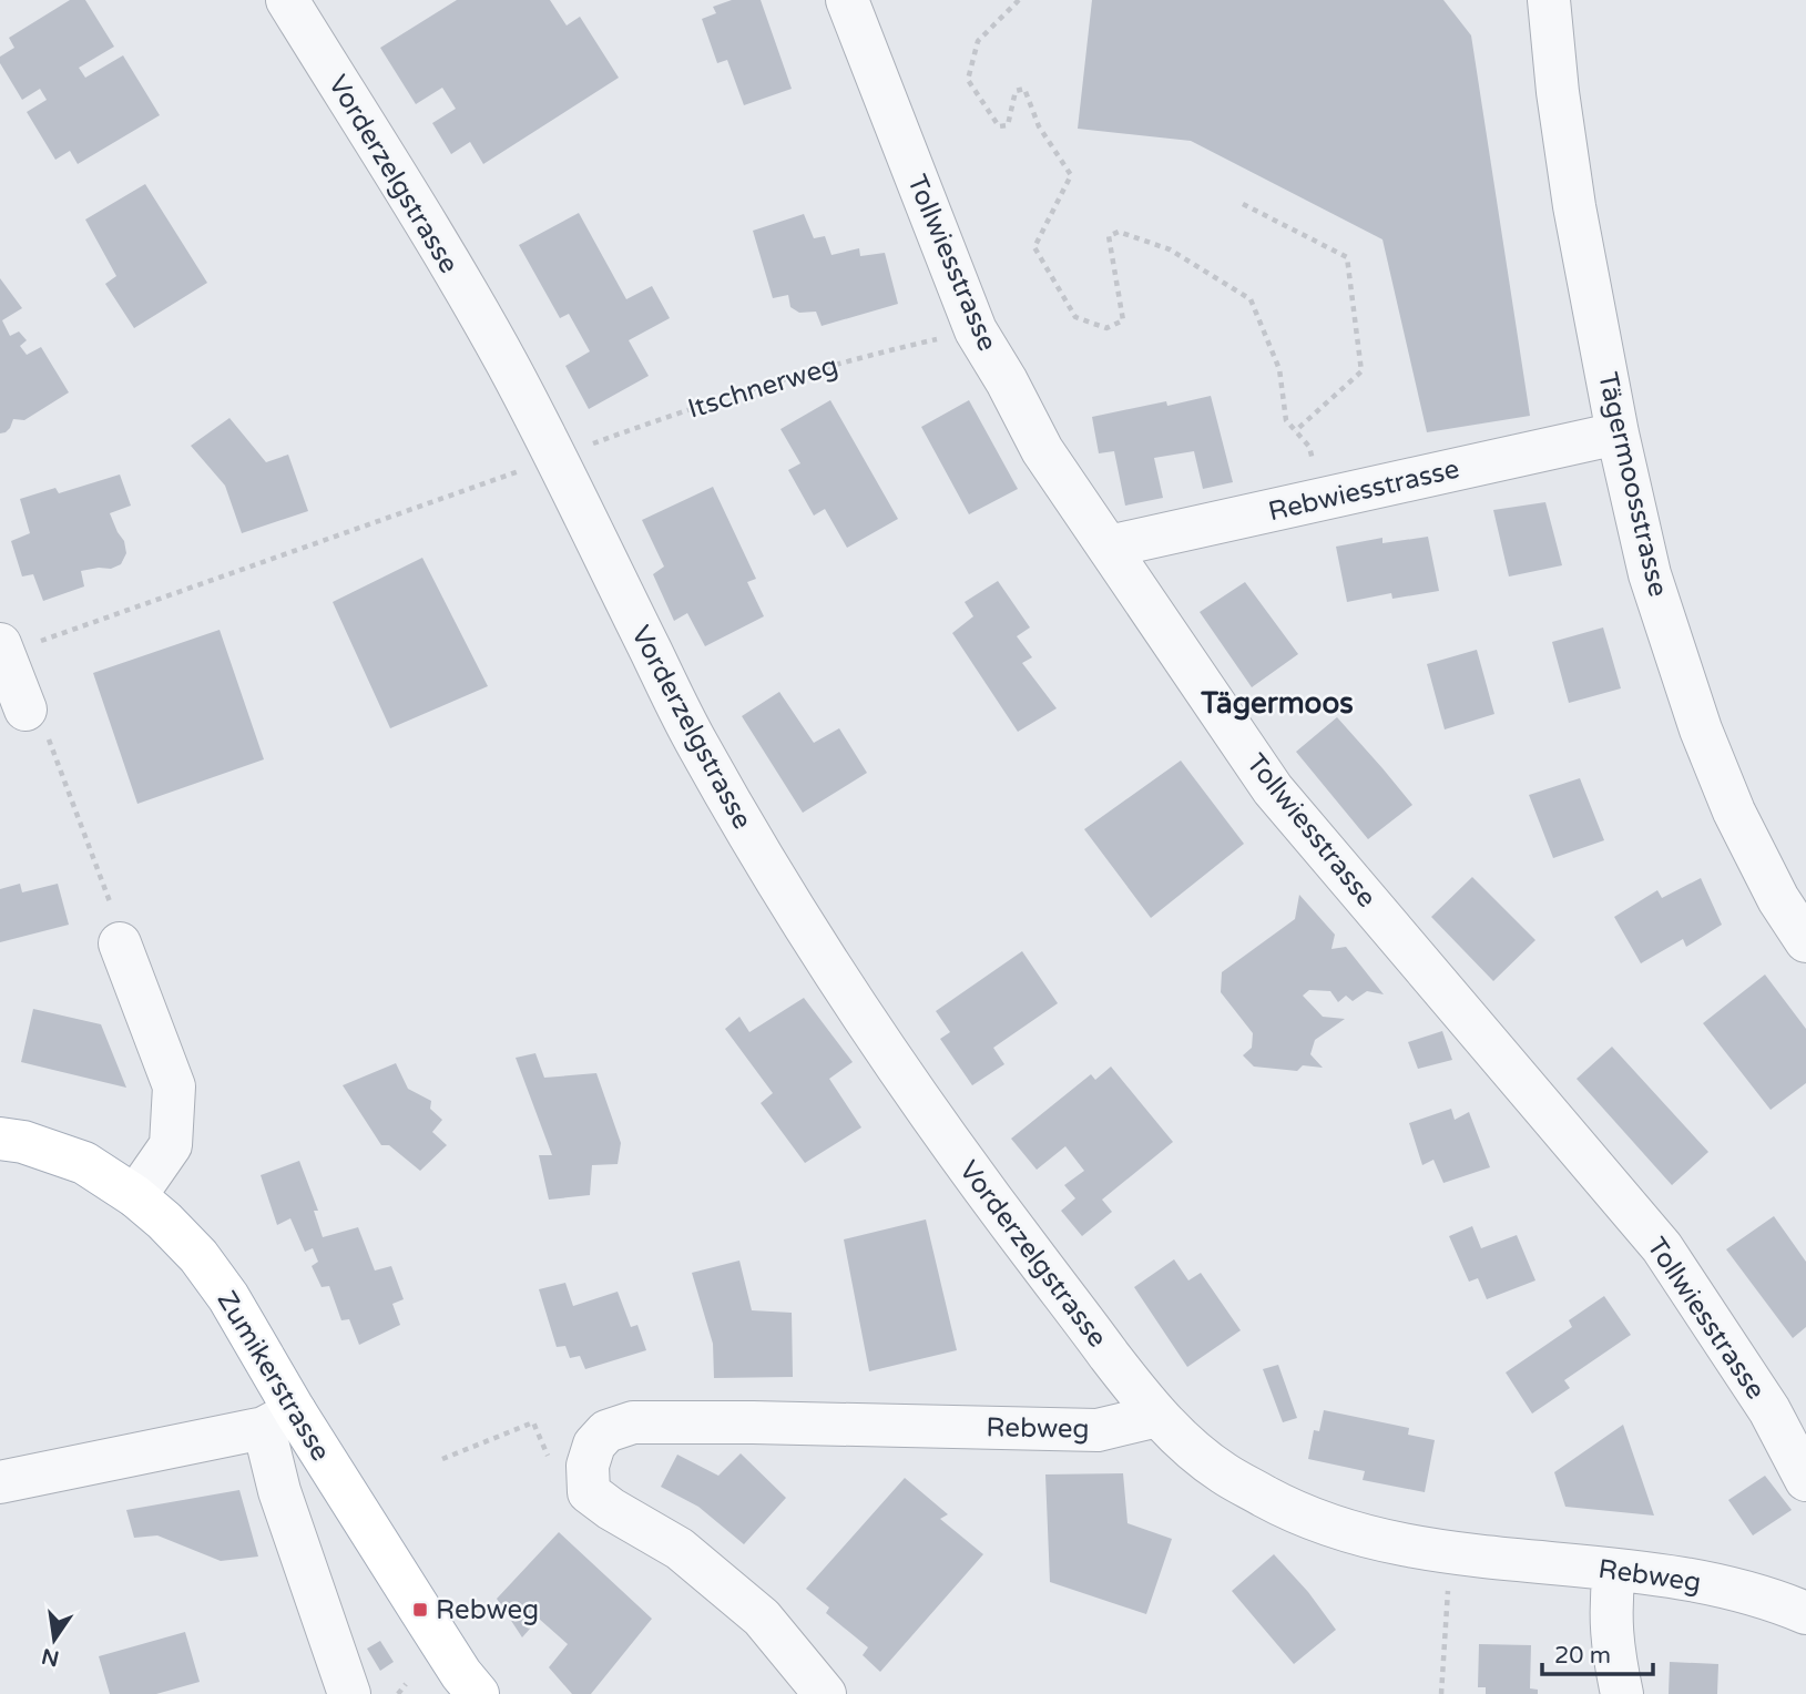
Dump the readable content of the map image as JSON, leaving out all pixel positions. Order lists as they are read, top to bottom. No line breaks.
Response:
{"streets":{"main road":["Zumikerstrasse"],"street":["Vorderzelgstrasse","Tollwiesstrasse","Tägermoosstrasse","Rebwiesstrasse","Rebweg"],"path":["Itschnerweg"]},"crossings":[["Vorderzelgstrasse","Itschnerweg"],["Vorderzelgstrasse","Rebweg"],["Tollwiesstrasse","Itschnerweg"],["Tollwiesstrasse","Rebwiesstrasse"],["Tägermoosstrasse","Rebwiesstrasse"]],"districts":["Tägermoos"],"places":{"transit":["Rebweg"]},"scale_bar":"20 m","north":"bottom"}
